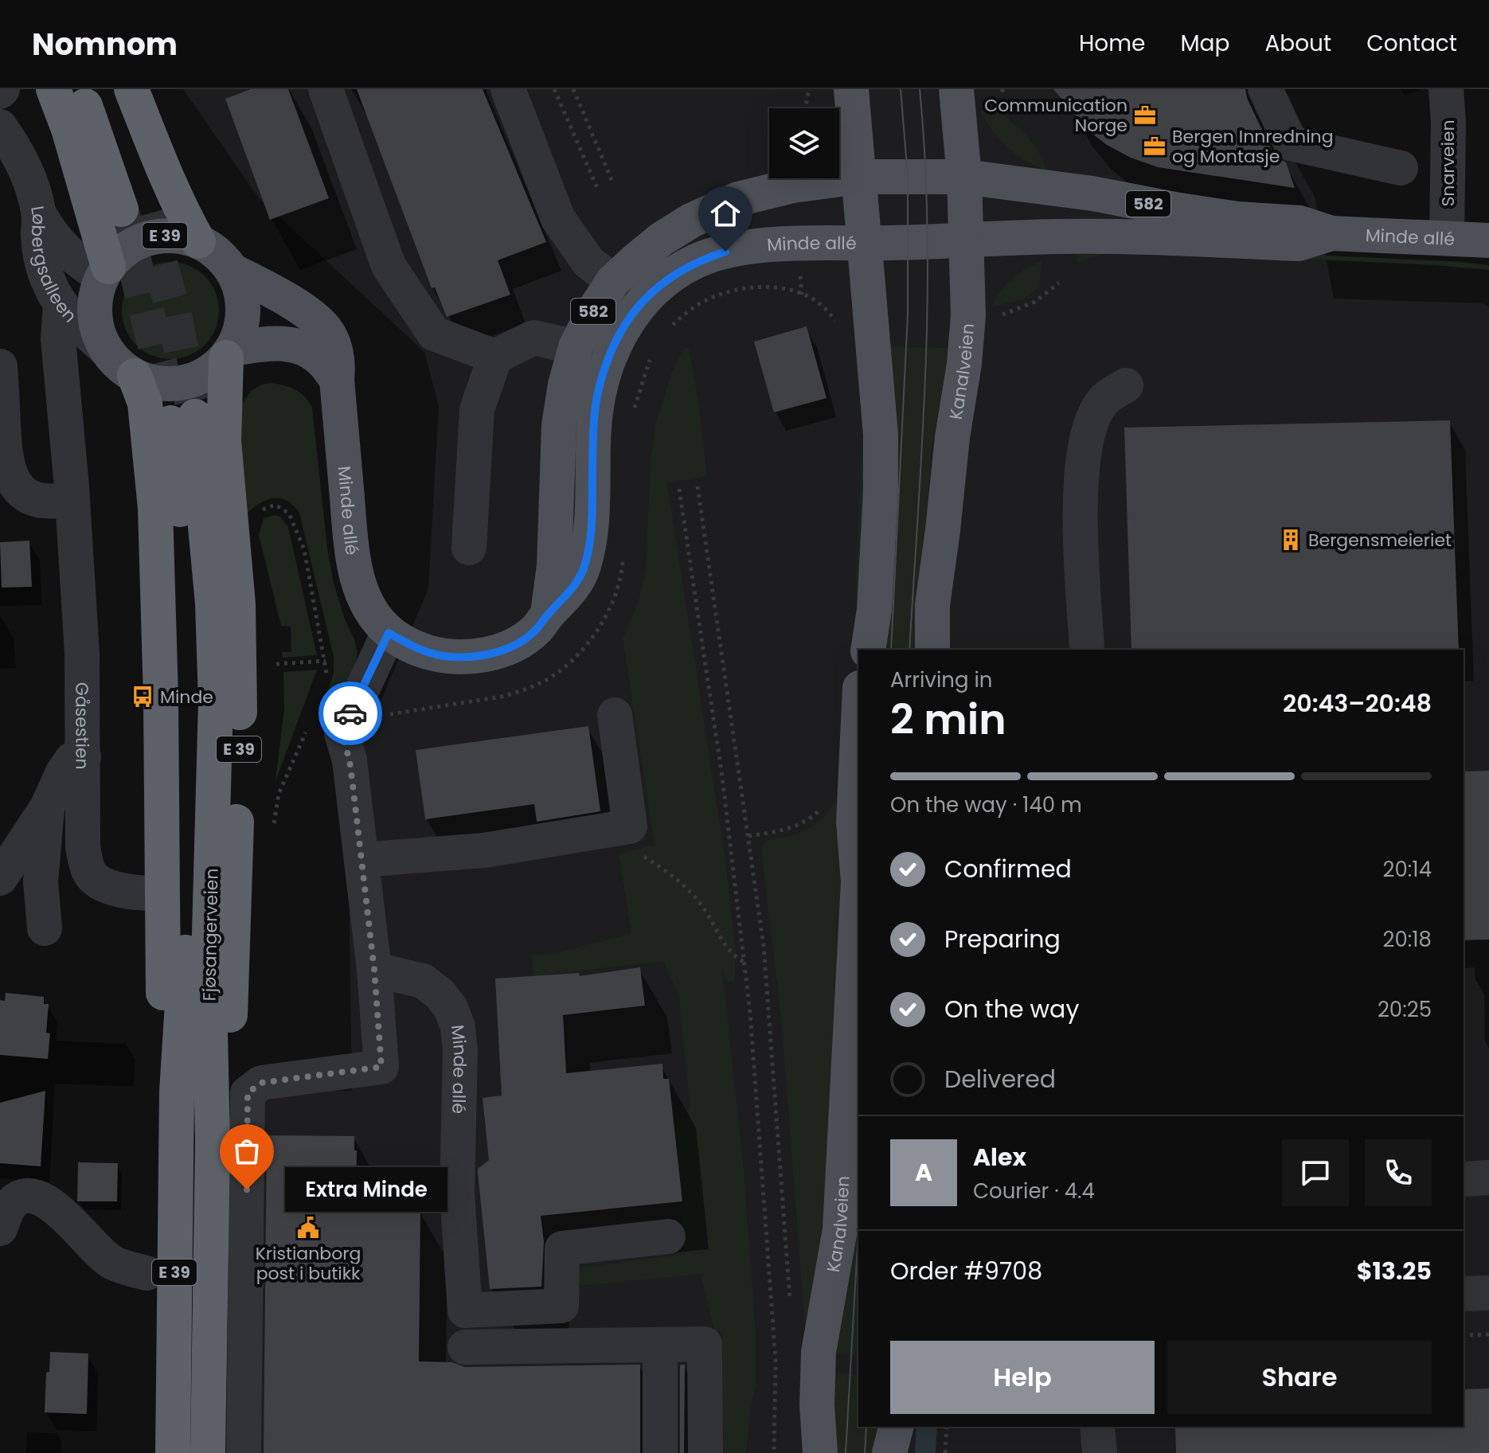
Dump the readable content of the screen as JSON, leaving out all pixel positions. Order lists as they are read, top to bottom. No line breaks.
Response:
{"streets":{"highway":["E 39","Fjøsangerveien"],"main road":["582","Minde allé","Kanalveien"],"street":["Snarveien","Løbergsalleen","Gåsestien"]},"crossings":[["Snarveien","Minde allé"],["E 39","Minde allé"],["E 39","Løbergsalleen"],["E 39","Gåsestien"],["E 39","Fjøsangerveien"],["Minde allé","Løbergsalleen"],["Minde allé","Kanalveien"],["Løbergsalleen","Gåsestien"]],"places":{"office":["Communication Norge","Bergen Innredning og Montasje"],"building":["Bergensmeieriet"],"bus stop":["Minde"],"other":["Extra Minde"],"public building":["Kristianborg post i butikk"]},"page":{"header":"Nomnom","nav":["Home","Map","About","Contact"],"heading":["2 min","Arriving in","20:43–20:48"],"panel":["Alex","Courier · 4.4","Order #9708","$13.25"],"bar":"On the way · 140 m","list":[["Confirmed","20:14"],["Preparing","20:18"],["On the way","20:25"],"Delivered"],"round":"A","bubble":"Extra Minde","buttons":["Help","Share"]}}
